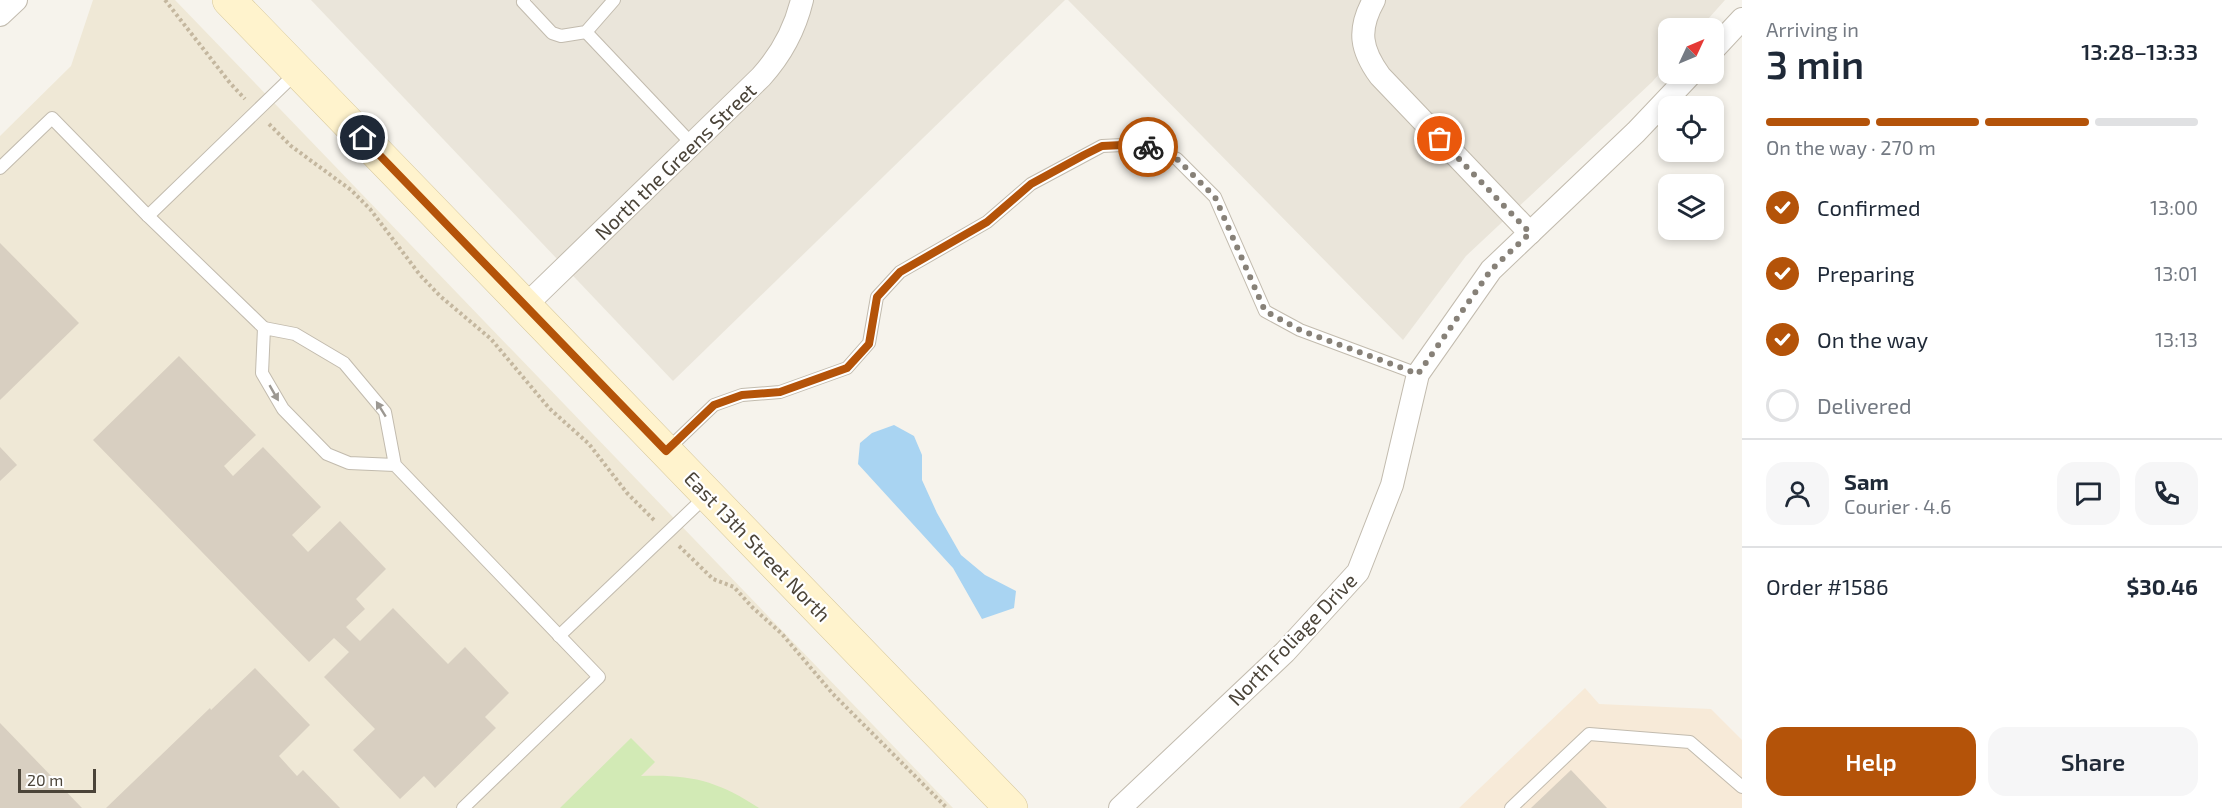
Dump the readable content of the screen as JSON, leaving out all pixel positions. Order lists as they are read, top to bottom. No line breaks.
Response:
{"streets":{"main road":["East 13th Street North"],"street":["North the Greens Street","North Foliage Drive"]},"crossings":[["North the Greens Street","East 13th Street North"]],"scale_bar":"20 m","north":"top right","page":{"heading":["3 min","Arriving in","13:28–13:33"],"panel":["Sam","Courier · 4.6","Order #1586","$30.46"],"bar":"On the way · 270 m","list":[["Confirmed","13:00"],["Preparing","13:01"],["On the way","13:13"],"Delivered"],"buttons":["Help","Share"],"scale":"20 m"}}
